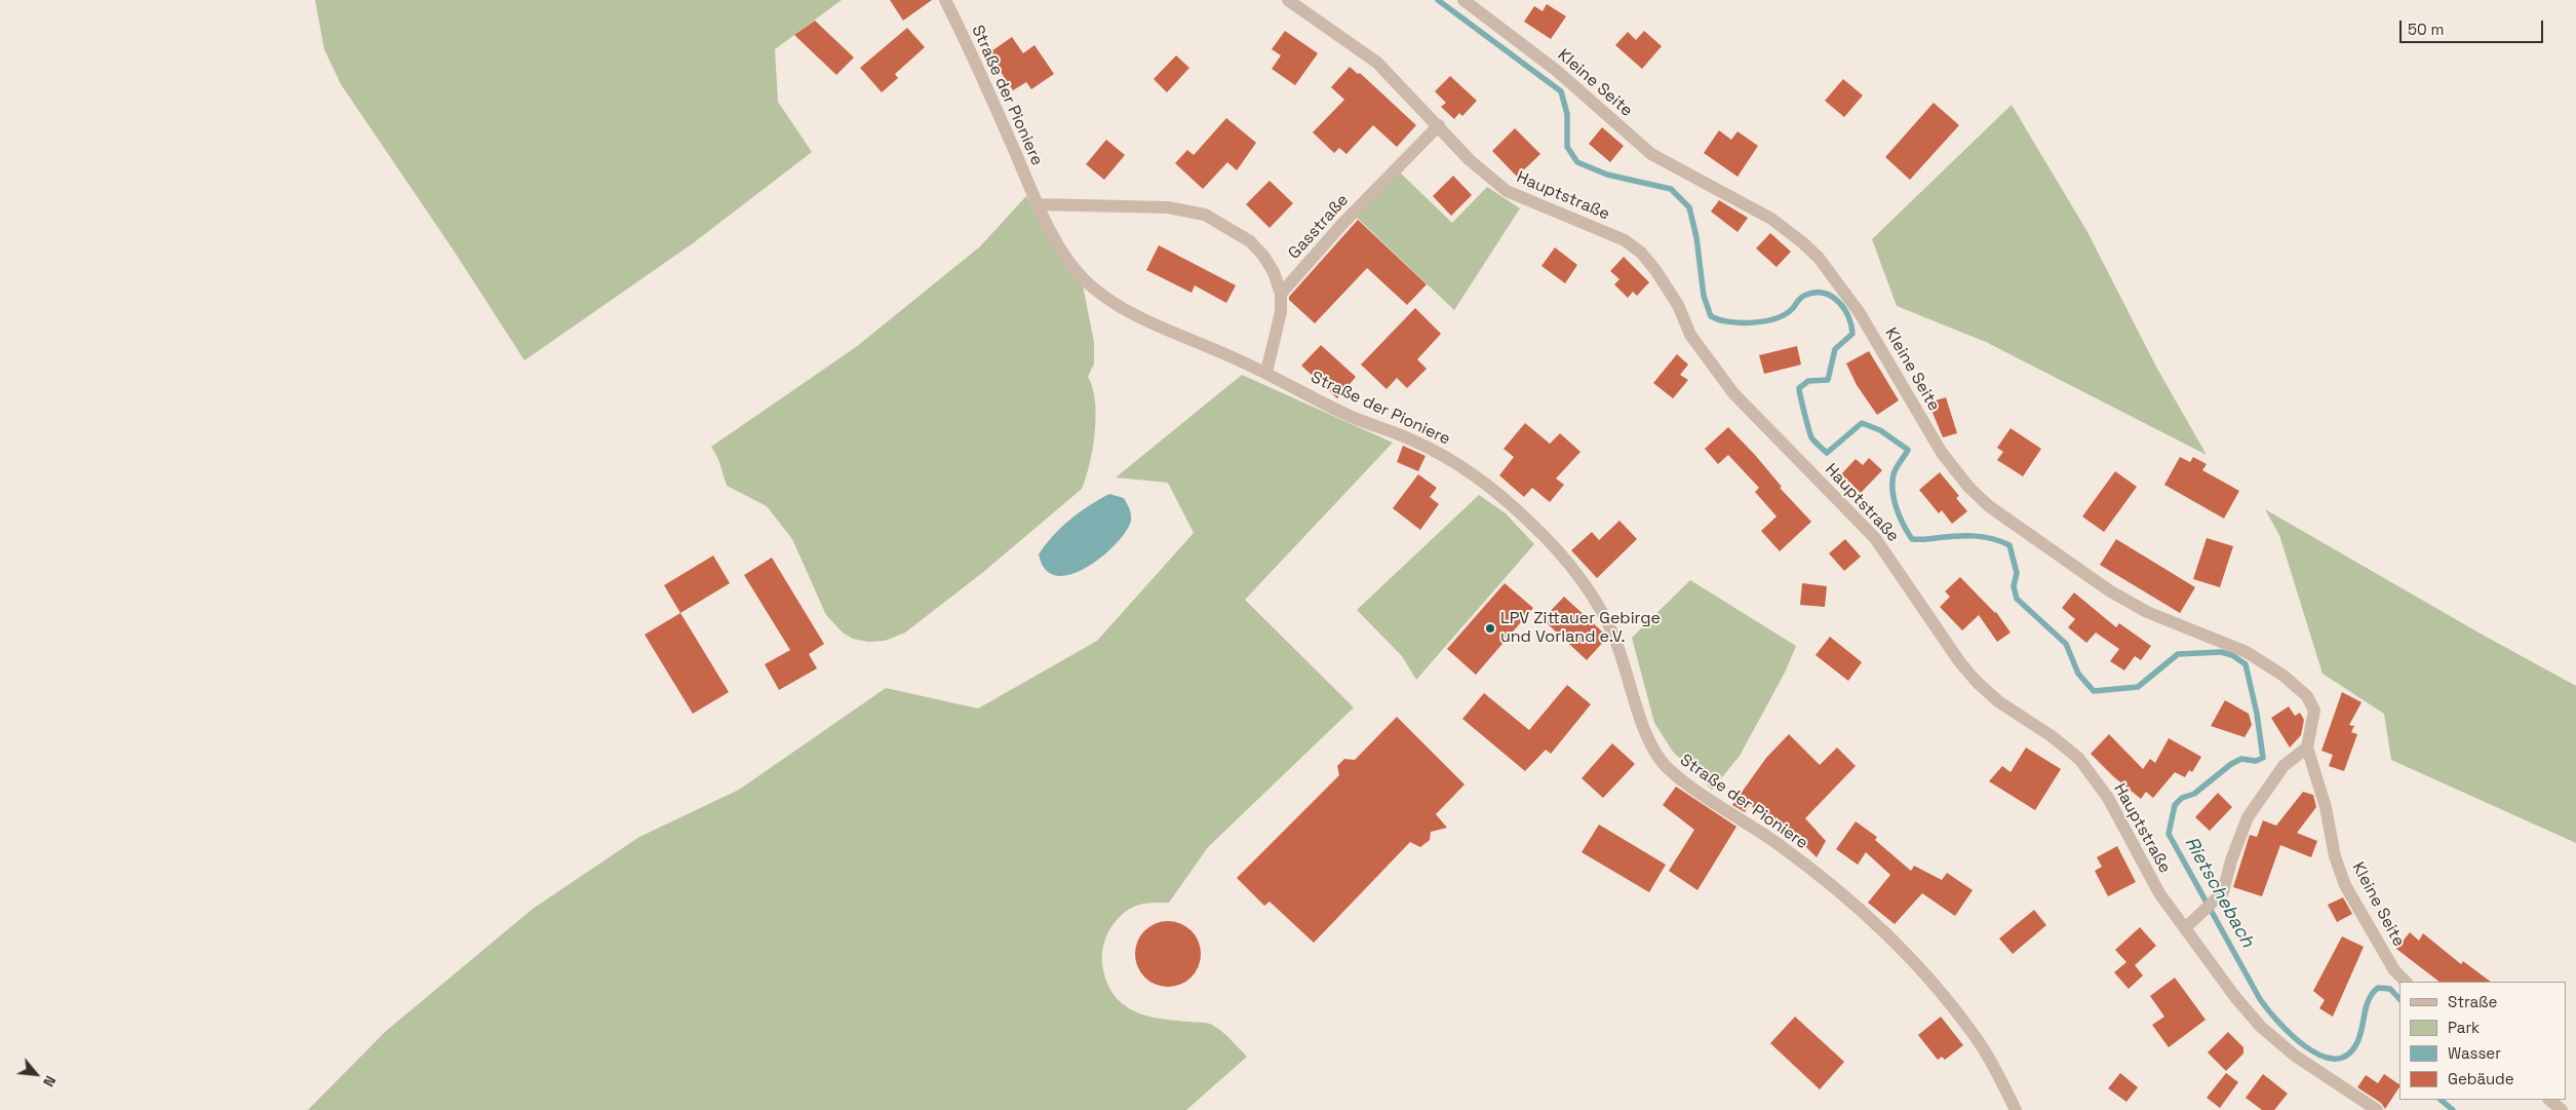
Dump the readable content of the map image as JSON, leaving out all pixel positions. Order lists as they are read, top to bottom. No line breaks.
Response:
{"streets":{"street":["Kleine Seite","Straße der Pioniere","Hauptstraße","Gasstraße"]},"crossings":[["Hauptstraße","Gasstraße"]],"water":["Rietschebach"],"places":["LPV Zittauer Gebirge und Vorland e.V."],"legend":["Straße","Park","Wasser","Gebäude"],"scale_bar":"50 m","north":"bottom right"}
